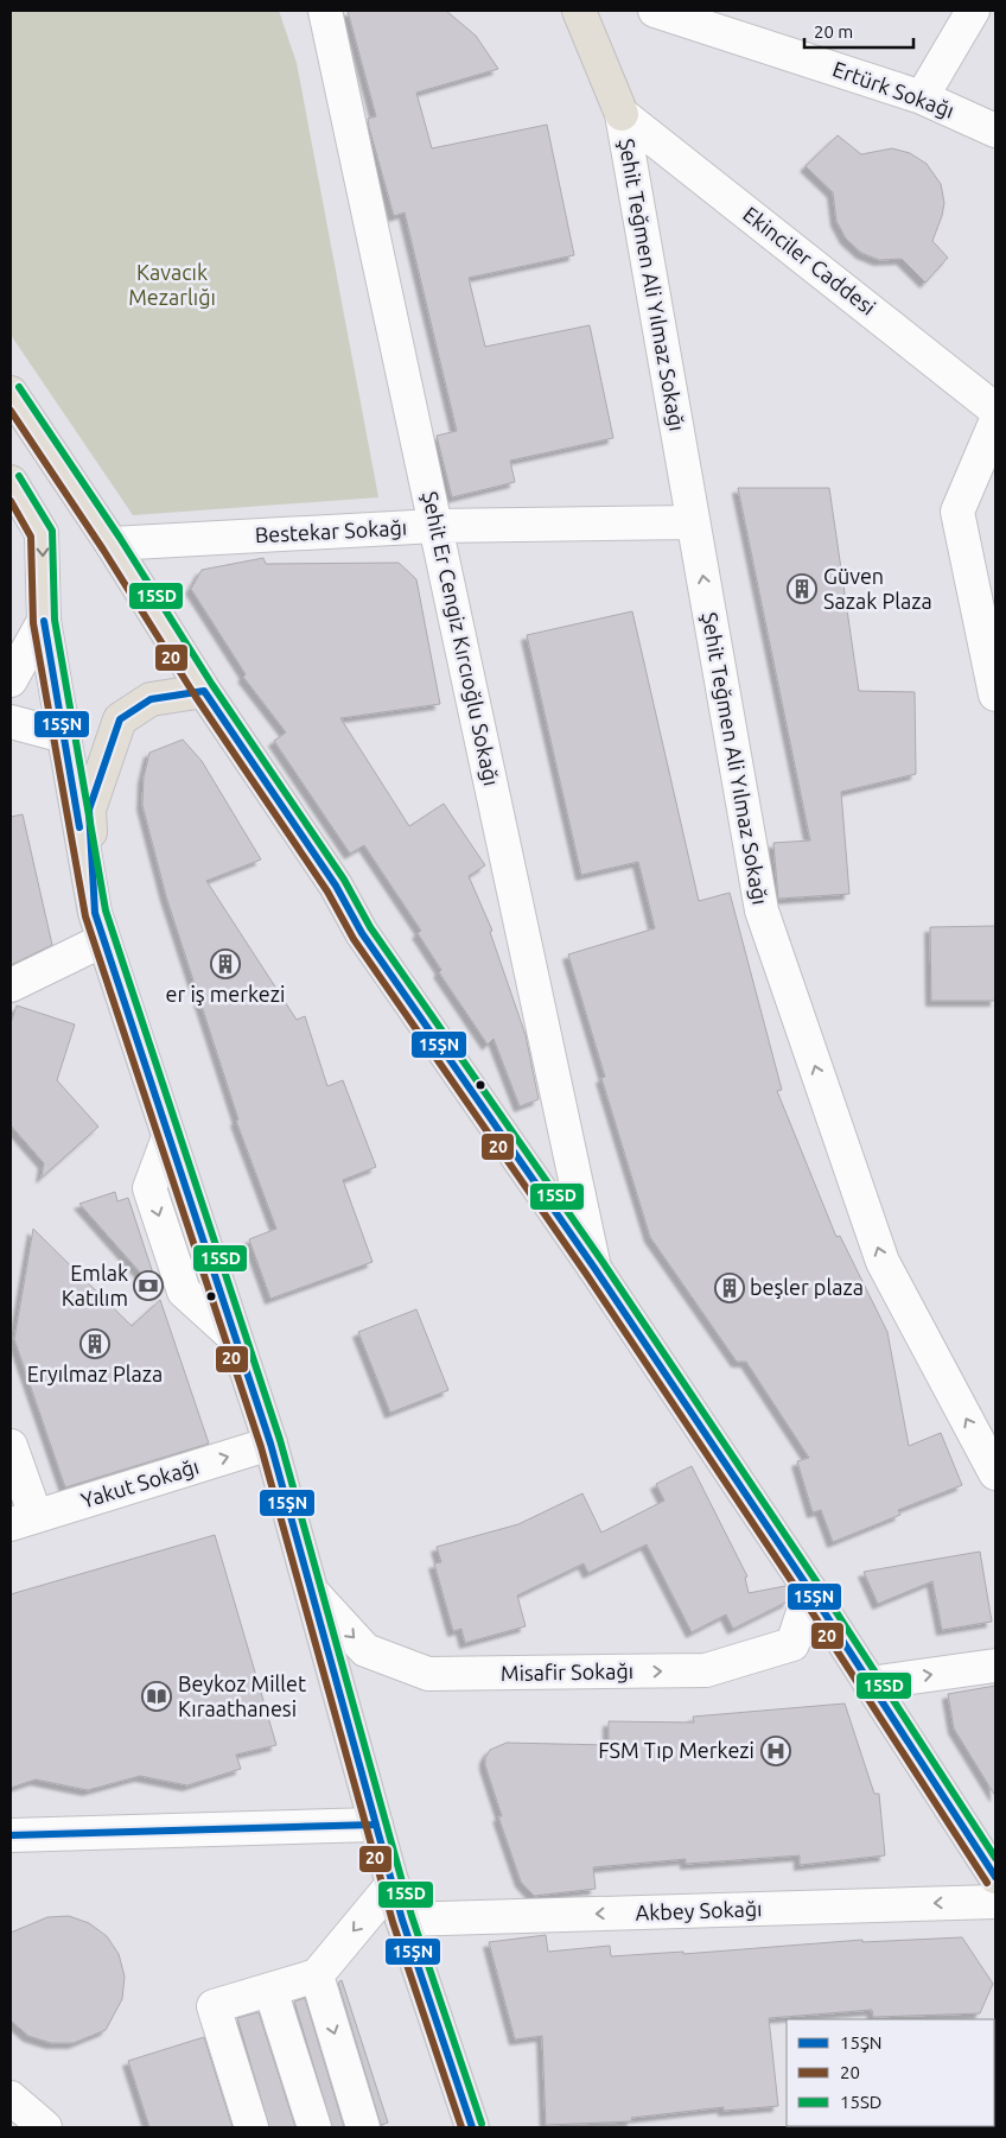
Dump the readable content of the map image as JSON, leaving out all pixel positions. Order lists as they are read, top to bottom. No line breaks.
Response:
{"streets":{"main road":["Şehit Teğmen Ali Yılmaz Sokağı"],"street":["Ertürk Sokağı","Ekinciler Caddesi","Bestekar Sokağı","Şehit Er Cengiz Kırcıoğlu Sokağı","Yakut Sokağı","Misafir Sokağı","Akbey Sokağı"]},"crossings":[["Ekinciler Caddesi","Şehit Teğmen Ali Yılmaz Sokağı"],["Şehit Teğmen Ali Yılmaz Sokağı","Bestekar Sokağı"],["Bestekar Sokağı","Şehit Er Cengiz Kırcıoğlu Sokağı"]],"one_way":["Yakut Sokağı","Akbey Sokağı"],"parks":["Kavacık Mezarlığı"],"places":{"building":["Güven Sazak Plaza","er iş merkezi","beşler plaza","Eryılmaz Plaza"],"bank":["Emlak Katılım"],"library":["Beykoz Millet Kıraathanesi"],"hospital":["FSM Tıp Merkezi"]},"lines":["transit line 15SD","transit line 20","transit line 15ŞN"],"legend":["15ŞN","20","15SD"],"scale_bar":"20 m"}
